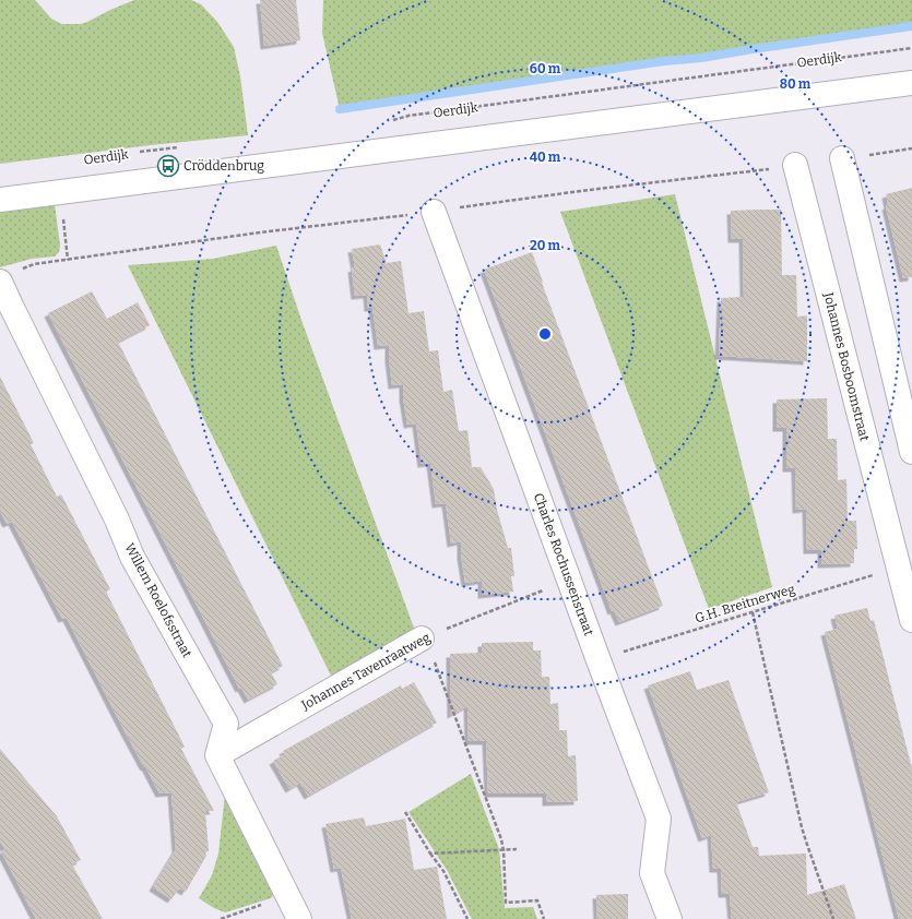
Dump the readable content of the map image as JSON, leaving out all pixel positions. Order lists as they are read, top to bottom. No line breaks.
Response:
{"streets":{"street":["Johannes Bosboomstraat","Charles Rochussenstraat","Willem Roelofsstraat","Johannes Tavenraatweg"],"path":["Oerdijk","G.H. Breitnerweg"]},"crossings":[["Johannes Bosboomstraat","G.H. Breitnerweg"],["Charles Rochussenstraat","G.H. Breitnerweg"],["Charles Rochussenstraat","Johannes Tavenraatweg"],["Willem Roelofsstraat","Johannes Tavenraatweg"]],"places":{"bus stop":["Cröddenbrug"]},"rings":["60 m","80 m","40 m","20 m"]}
